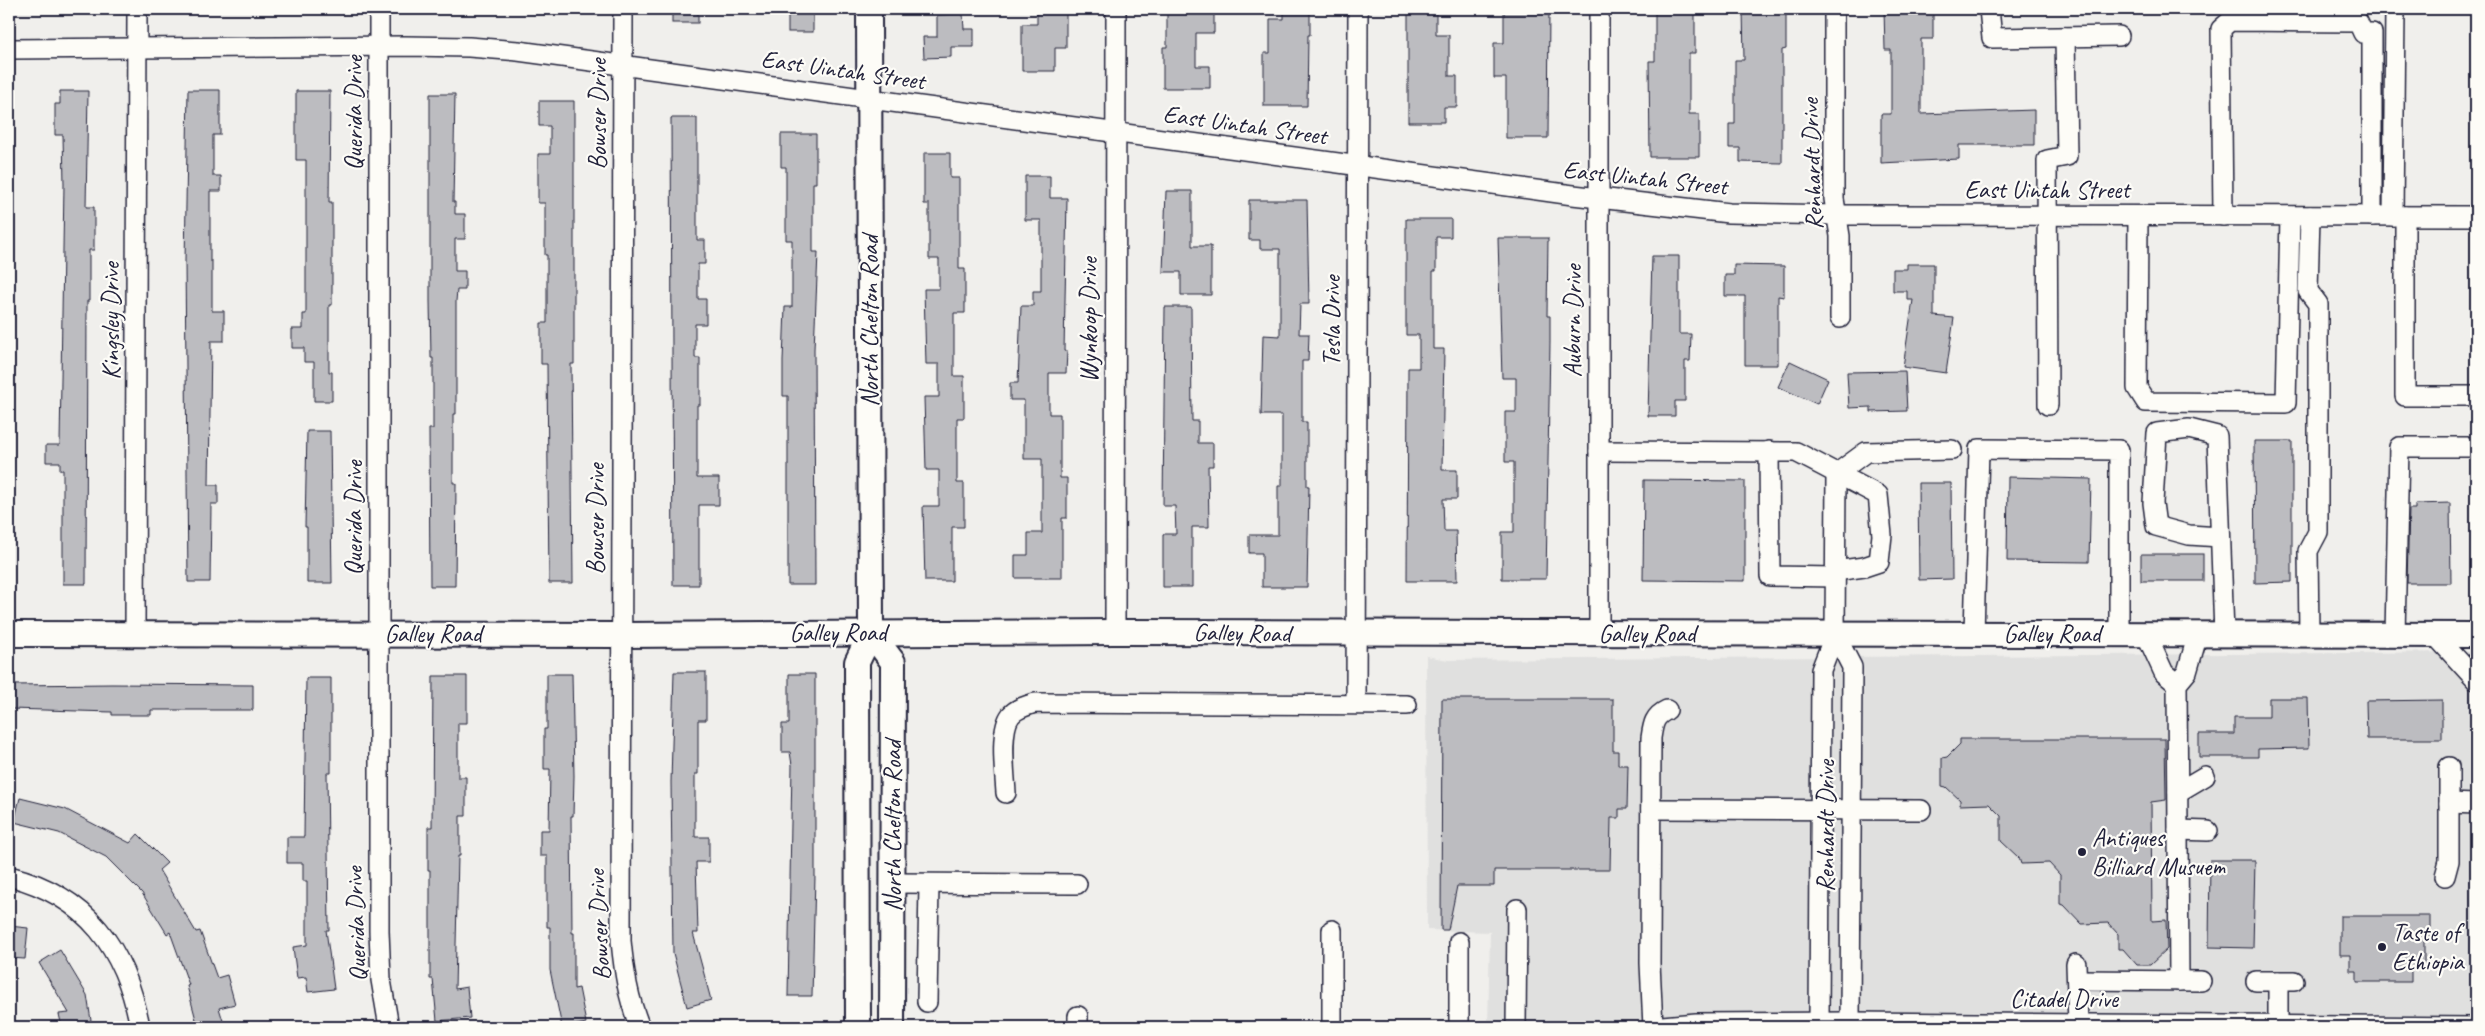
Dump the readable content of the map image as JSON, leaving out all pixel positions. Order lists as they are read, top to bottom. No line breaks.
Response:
{"streets":{"main road":["North Chelton Road","Galley Road"],"street":["East Uintah Street","Querida Drive","Bowser Drive","Renhardt Drive","Wynkoop Drive","Kingsley Drive","Tesla Drive","Auburn Drive","Citadel Drive"]},"crossings":[["East Uintah Street","Querida Drive"],["East Uintah Street","Bowser Drive"],["East Uintah Street","Renhardt Drive"],["East Uintah Street","Wynkoop Drive"],["East Uintah Street","Kingsley Drive"],["East Uintah Street","North Chelton Road"],["East Uintah Street","Tesla Drive"],["East Uintah Street","Auburn Drive"],["Querida Drive","Galley Road"],["Bowser Drive","Galley Road"],["Renhardt Drive","Galley Road"],["Renhardt Drive","Citadel Drive"],["Wynkoop Drive","Galley Road"],["Kingsley Drive","Galley Road"],["North Chelton Road","Galley Road"],["Tesla Drive","Galley Road"],["Auburn Drive","Galley Road"]],"places":["Antiques Billiard Musuem","Taste of Ethiopia"]}
